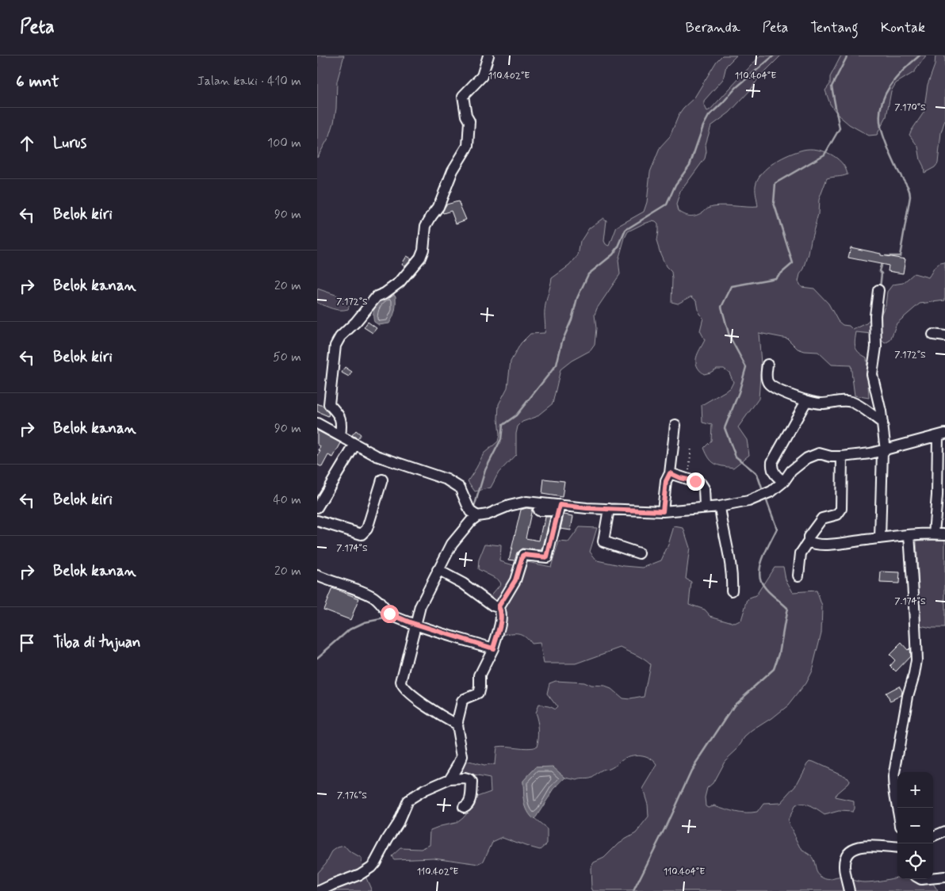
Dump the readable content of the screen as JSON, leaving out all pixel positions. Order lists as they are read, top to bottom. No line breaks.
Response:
{"page":{"header":"Peta","nav":["Beranda","Peta","Tentang","Kontak"],"heading":["6 mnt","Jalan kaki · 410 m"],"list":[["Lurus","100 m"],["Belok kiri","90 m"],["Belok kanan","20 m"],["Belok kiri","50 m"],["Belok kanan","90 m"],["Belok kiri","40 m"],["Belok kanan","20 m"],"Tiba di tujuan"],"map_buttons":["+","−"]},"coordinates":["110.402°E","110.404°E","7.170°S","7.172°S","7.174°S","7.176°S"]}
